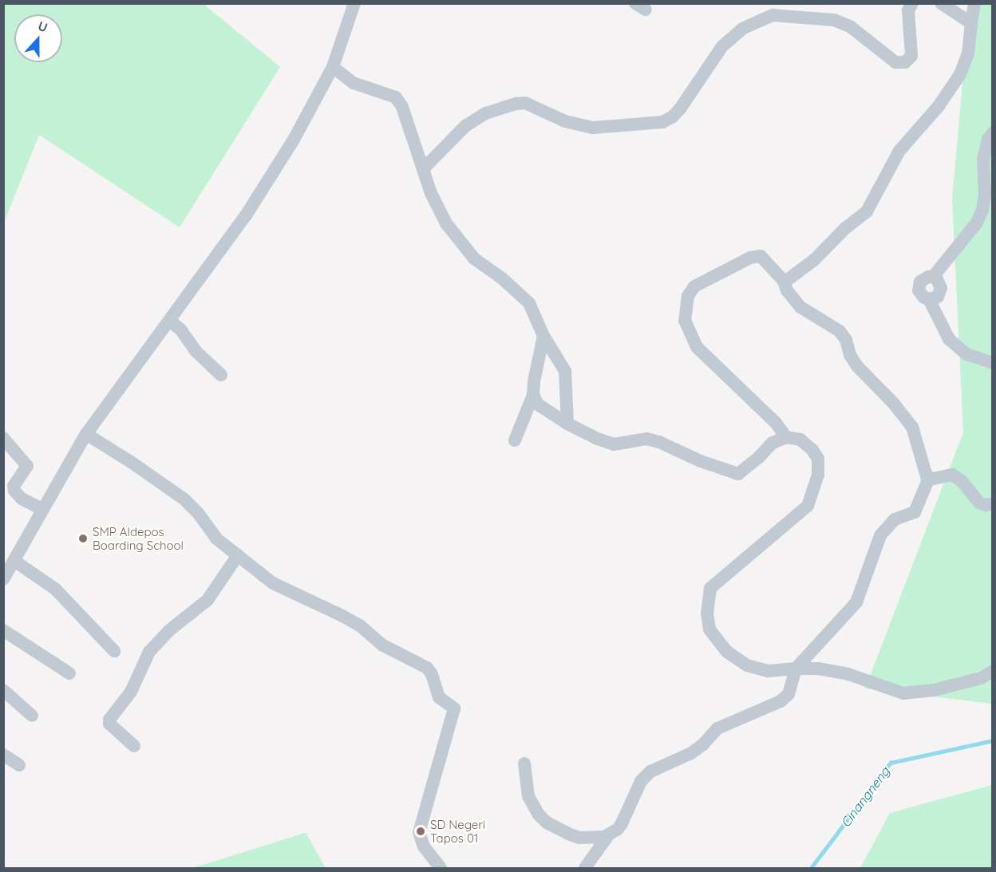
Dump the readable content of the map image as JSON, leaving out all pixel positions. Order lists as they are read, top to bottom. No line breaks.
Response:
{"water":["Cinangneng"],"places":["SMP Aldepos Boarding School","SD Negeri Tapos 01"],"north":"top"}
